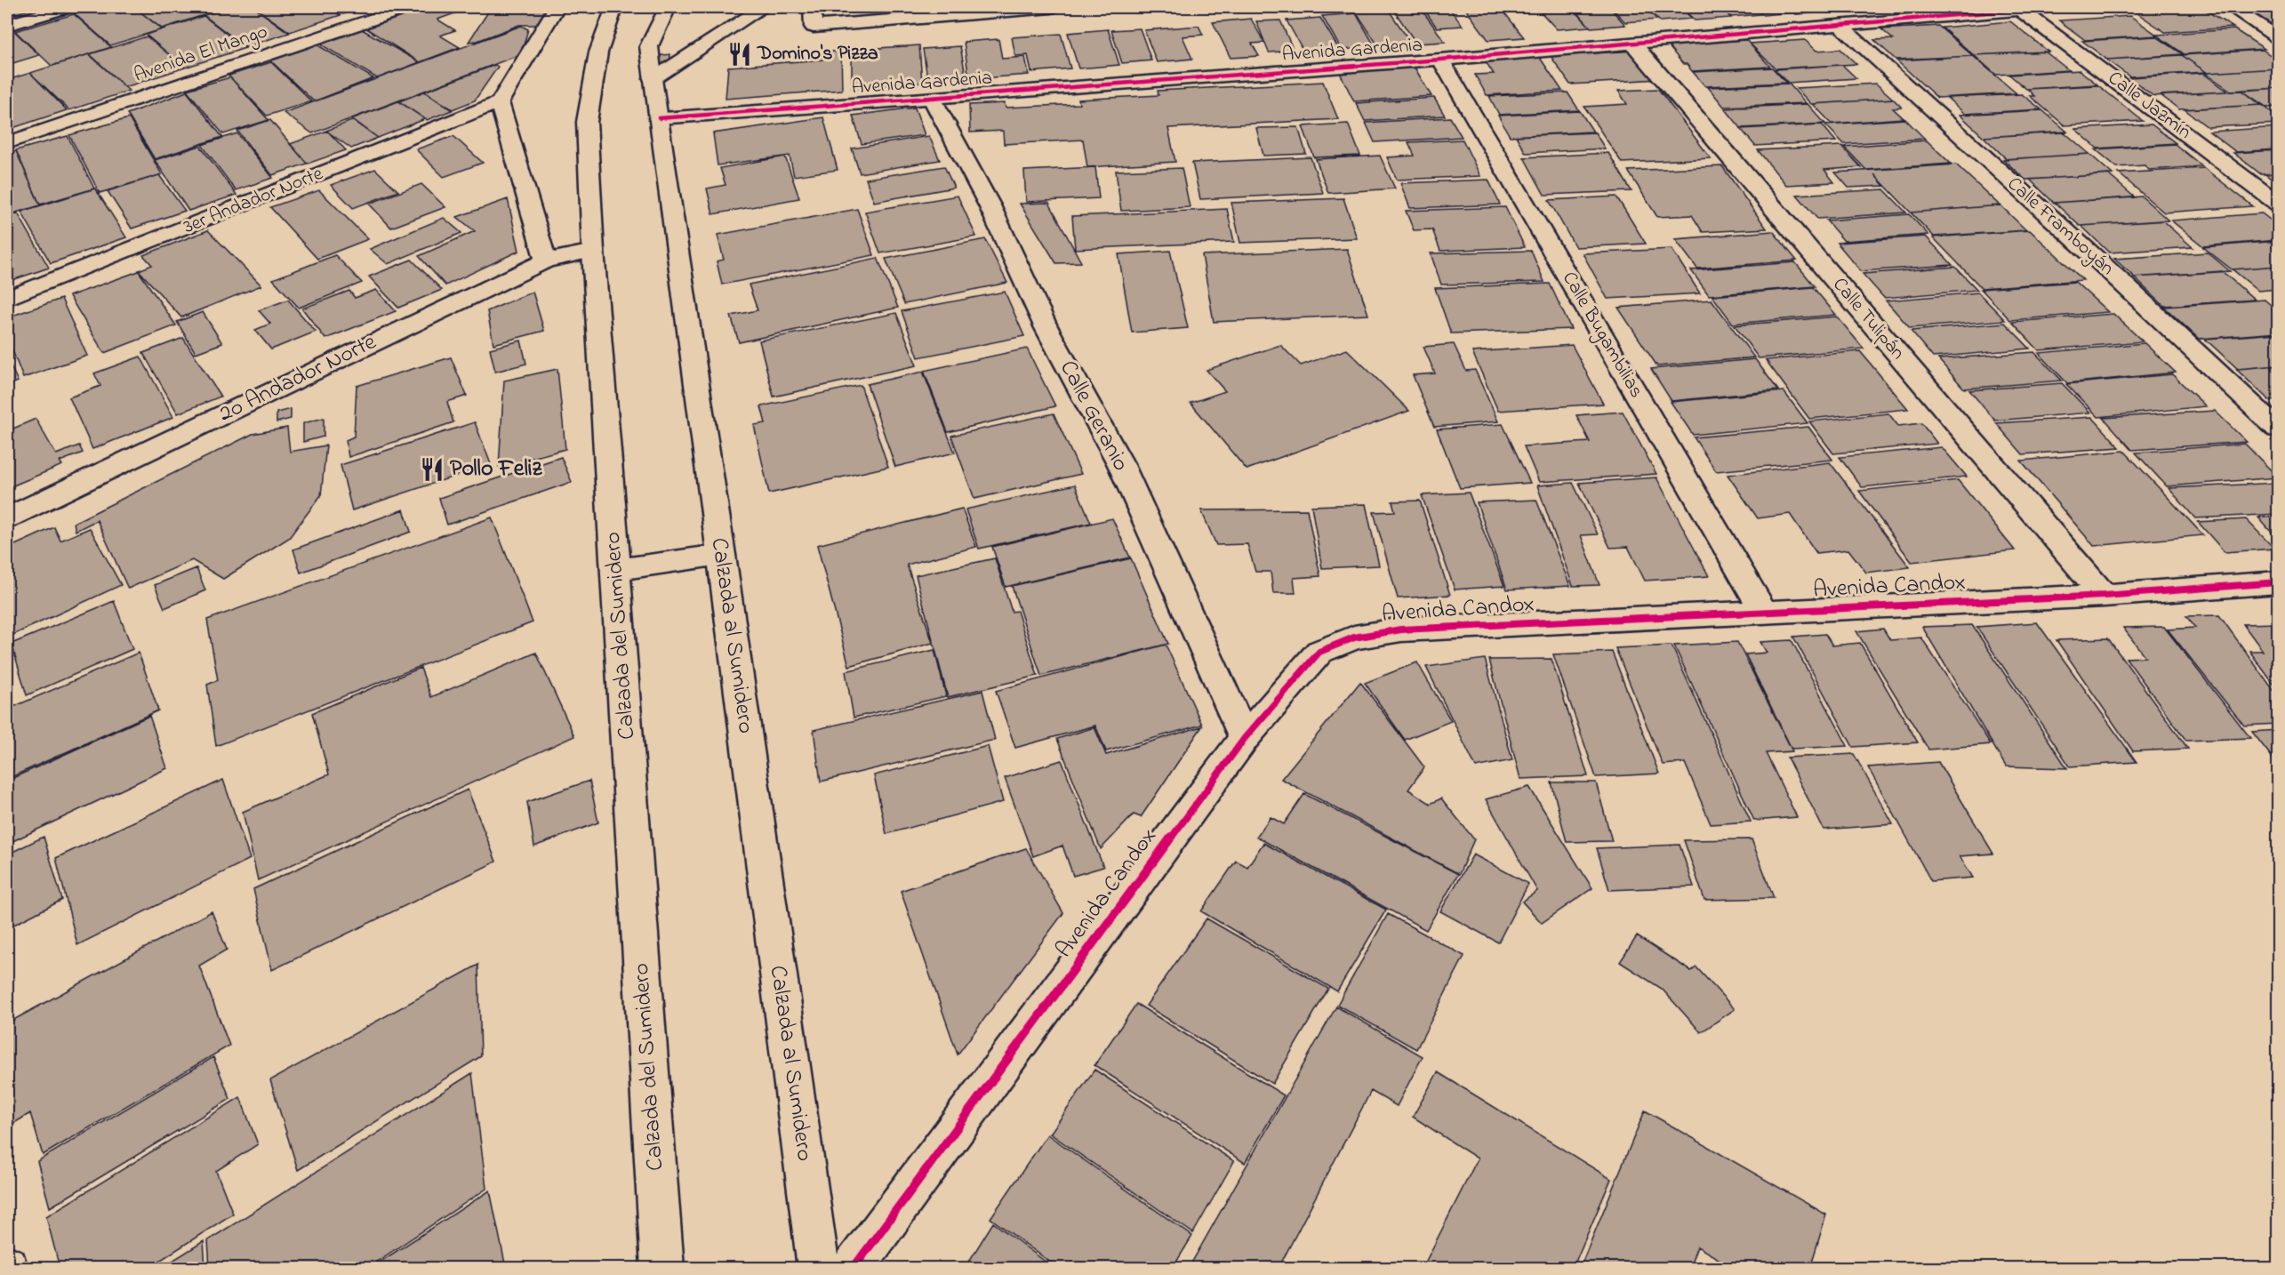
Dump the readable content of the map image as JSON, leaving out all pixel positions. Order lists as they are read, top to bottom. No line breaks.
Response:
{"streets":{"street":["Avenida Gardenia","Avenida El Mango","Calle Jazmín","3er Andador Norte","Calle Framboyán","Calle Tulipán","Calle Bugambilias","2o Andador Norte","Calle Geranio","Avenida Candox","Calzada del Sumidero","Calzada al Sumidero"]},"crossings":[["Avenida Gardenia","Calle Jazmín"],["Avenida Gardenia","Calle Framboyán"],["Avenida Gardenia","Calle Tulipán"],["Avenida Gardenia","Calle Bugambilias"],["Avenida Gardenia","Calle Geranio"],["Avenida Gardenia","Calzada al Sumidero"],["Calle Tulipán","Avenida Candox"],["Calle Bugambilias","Avenida Candox"],["2o Andador Norte","Calzada del Sumidero"],["Calle Geranio","Avenida Candox"]],"places":{"restaurant":["Domino's Pizza","Pollo Feliz"]}}
